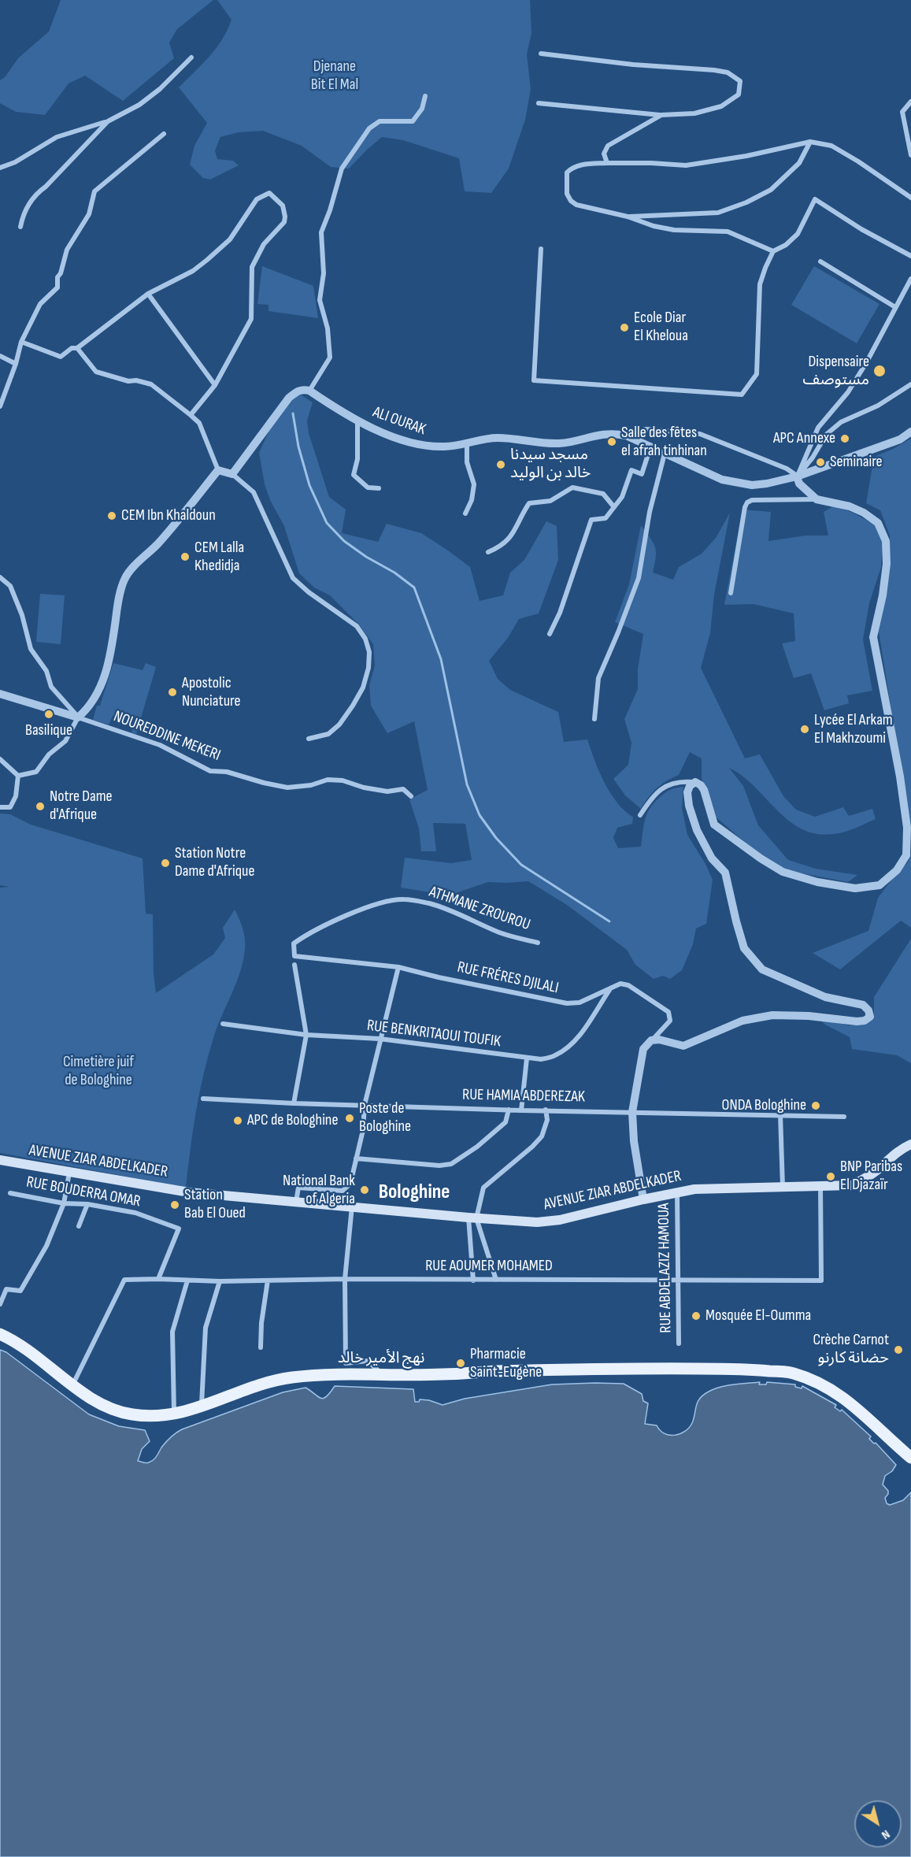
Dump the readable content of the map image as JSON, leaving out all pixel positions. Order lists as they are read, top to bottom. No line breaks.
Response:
{"streets":{"main road":["AVENUE ZIAR ABDELKADER","نهج الأمير خالد"],"street":["ALI OURAK","NOUREDDINE MEKERI","ATHMANE ZROUROU","RUE FRÉRES DJILALI","RUE BENKRITAOUI TOUFIK","RUE HAMIA ABDEREZAK","RUE BOUDERRA OMAR","RUE AOUMER MOHAMED","RUE ABDELAZIZ HAMOUA"]},"crossings":[["ATHMANE ZROUROU","RUE FRÉRES DJILALI"],["RUE FRÉRES DJILALI","RUE BENKRITAOUI TOUFIK"],["AVENUE ZIAR ABDELKADER","RUE AOUMER MOHAMED"],["AVENUE ZIAR ABDELKADER","RUE ABDELAZIZ HAMOUA"],["RUE BOUDERRA OMAR","RUE AOUMER MOHAMED"],["RUE AOUMER MOHAMED","RUE ABDELAZIZ HAMOUA"],["RUE AOUMER MOHAMED","نهج الأمير خالد"]],"districts":["Bologhine"],"parks":["Djenane Bit El Mal","Cimetière juif de Bologhine"],"places":["Ecole Diar El Kheloua","Dispensaire مستوصف","APC Annexe","Salle des fêtes el afrah tinhinan","Seminaire","مسجد سيدنا خالد بن الوليد","CEM Ibn Khaldoun","CEM Lalla Khedidja","Apostolic Nunciature","Basilique","Lycée El Arkam El Makhzoumi","Notre Dame d'Afrique","Station Notre Dame d'Afrique","ONDA Bologhine","Poste de Bologhine","APC de Bologhine","BNP Paribas El Djazaïr","National Bank of Algeria","Station Bab El Oued","Mosquée El-Oumma","Crèche Carnot حضانة كارنو","Pharmacie Saint-Eugène"],"north":"bottom right"}
